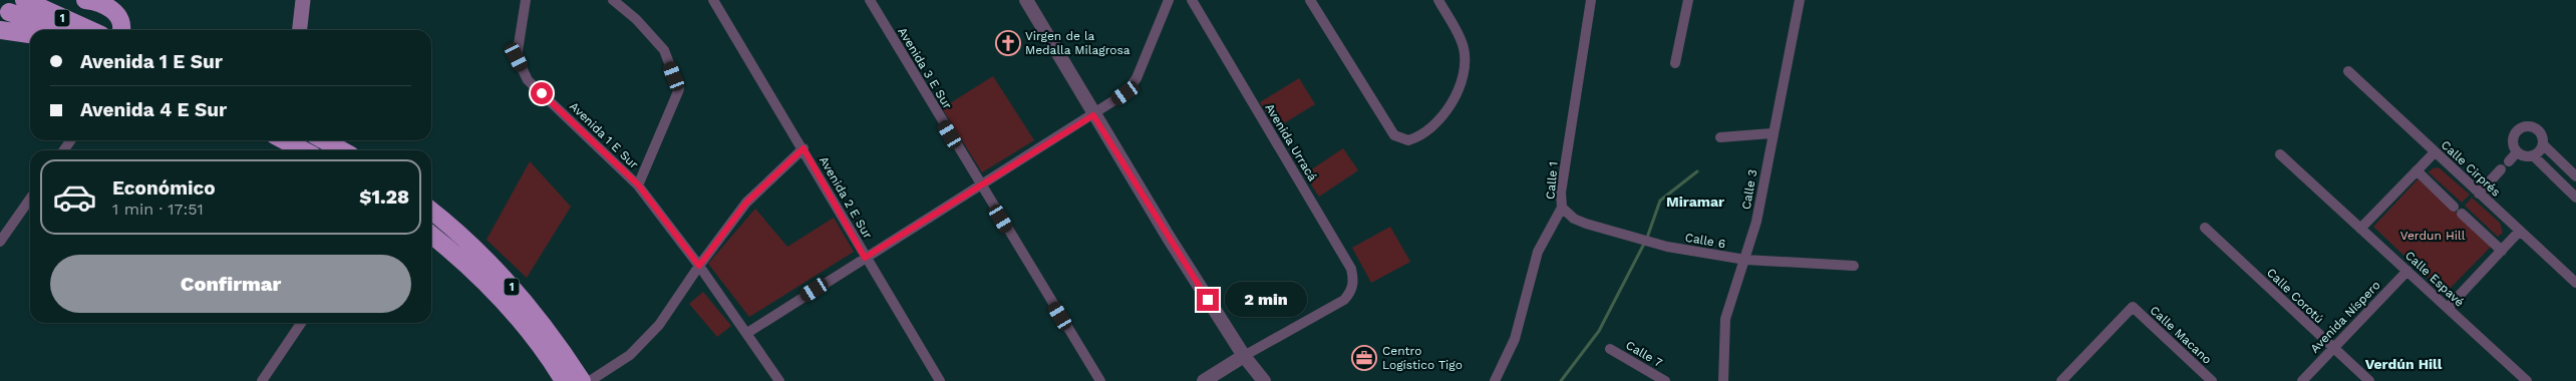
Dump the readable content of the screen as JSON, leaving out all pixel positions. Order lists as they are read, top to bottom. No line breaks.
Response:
{"streets":{"highway":["1"],"street":["Avenida 3 E Sur","Avenida 1 E Sur","Avenida Urracá","Calle Cirprés","Calle 1","Calle 3","Avenida 2 E Sur","Calle 6","Calle Espavé","Calle Corotú","Avenida Níspero","Calle Macano","Calle 7"]},"crossings":[["Calle 1","Calle 6"],["Calle 3","Calle 6"],["Calle Espavé","Avenida Níspero"],["Calle Corotú","Avenida Níspero"]],"districts":["Miramar","Verdún Hill"],"parks":["Verdun Hill"],"places":{"church":["Virgen de la Medalla Milagrosa"],"office":["Centro Logístico Tigo"]},"page":{"banner":["Avenida 1 E Sur","Avenida 4 E Sur"],"list":[{"name":"Económico","note":"1 min · 17:51","value":"$1.28"}],"buttons":"Confirmar","bubble":"2 min"}}
